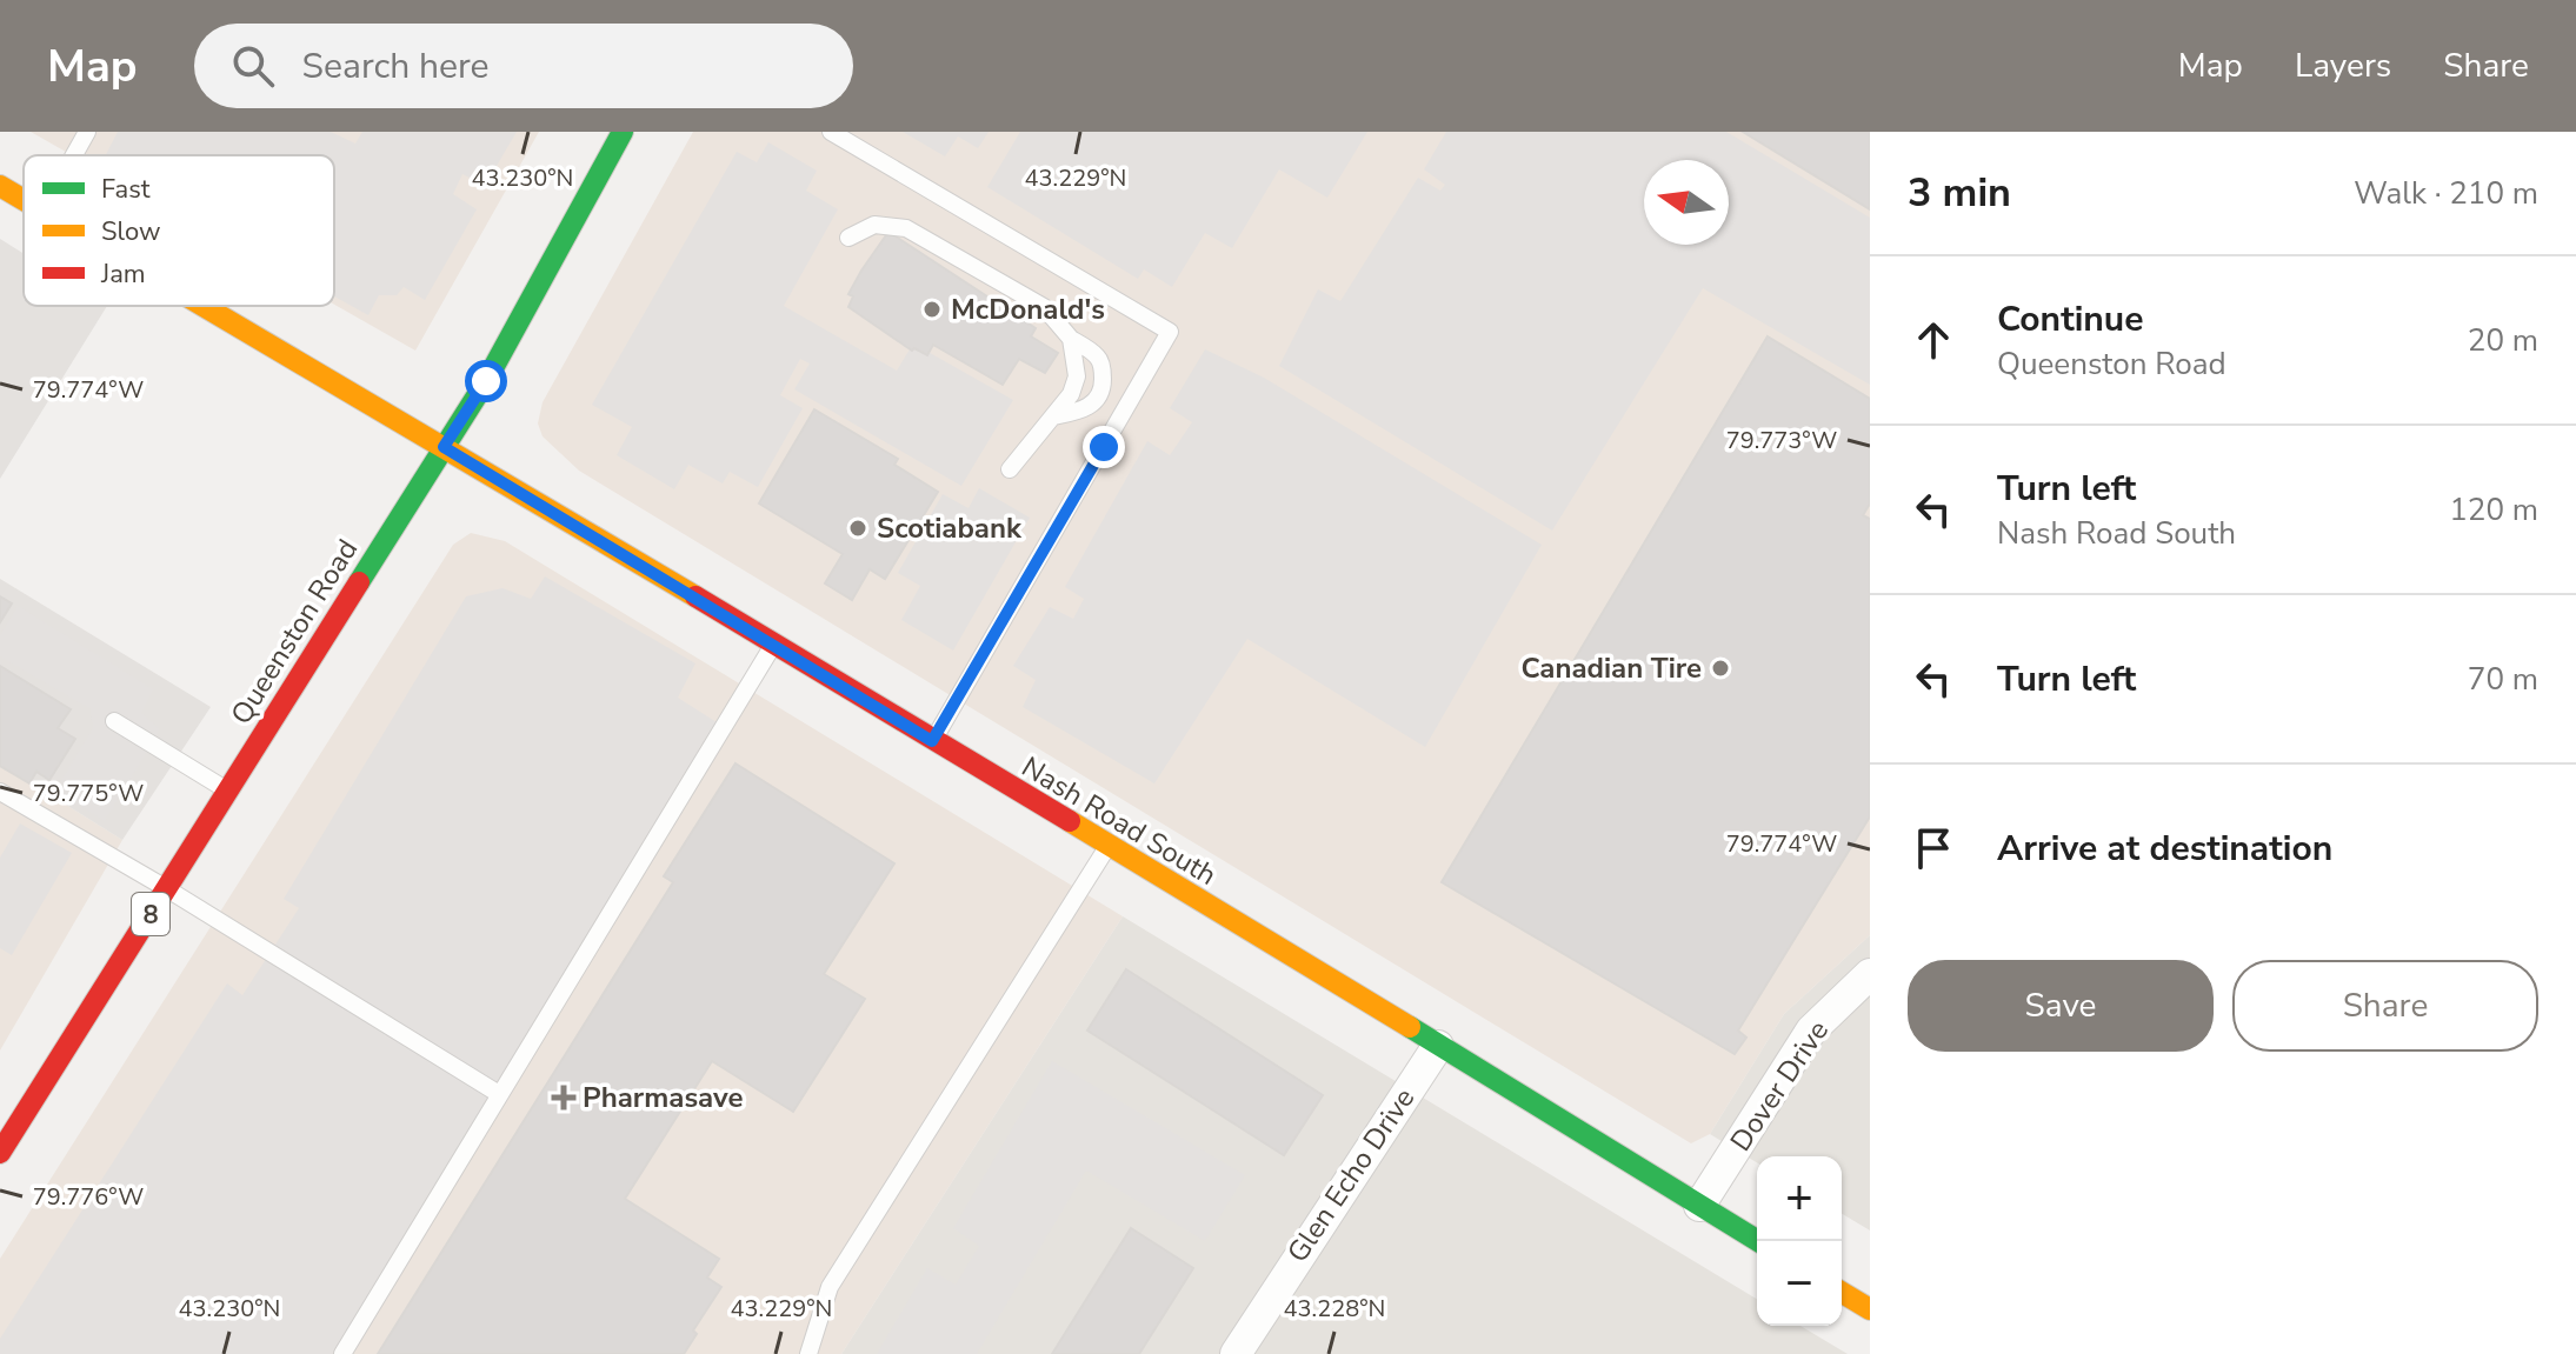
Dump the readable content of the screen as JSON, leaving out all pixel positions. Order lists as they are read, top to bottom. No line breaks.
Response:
{"streets":{"main road":["Queenston Road","Nash Road South","8"],"street":["Dover Drive","Glen Echo Drive"]},"crossings":[["Queenston Road","Nash Road South"],["Nash Road South","Dover Drive"],["Nash Road South","Glen Echo Drive"]],"places":{"other":["McDonald's","Scotiabank","Canadian Tire"],"health":["Pharmasave"]},"legend":["Fast","Slow","Jam"],"north":"left","page":{"header":"Map","search":"Search here","nav":["Map","Layers","Share"],"heading":["3 min","Walk · 210 m"],"list":[["Continue","Queenston Road","20 m"],["Turn left","Nash Road South","120 m"],["Turn left","70 m"],"Arrive at destination"],"buttons":["Save","Share"],"map_buttons":["+","−"]},"coordinates":["43.230°N","43.229°N","79.774°W","79.773°W","79.775°W","79.776°W","43.228°N"]}
